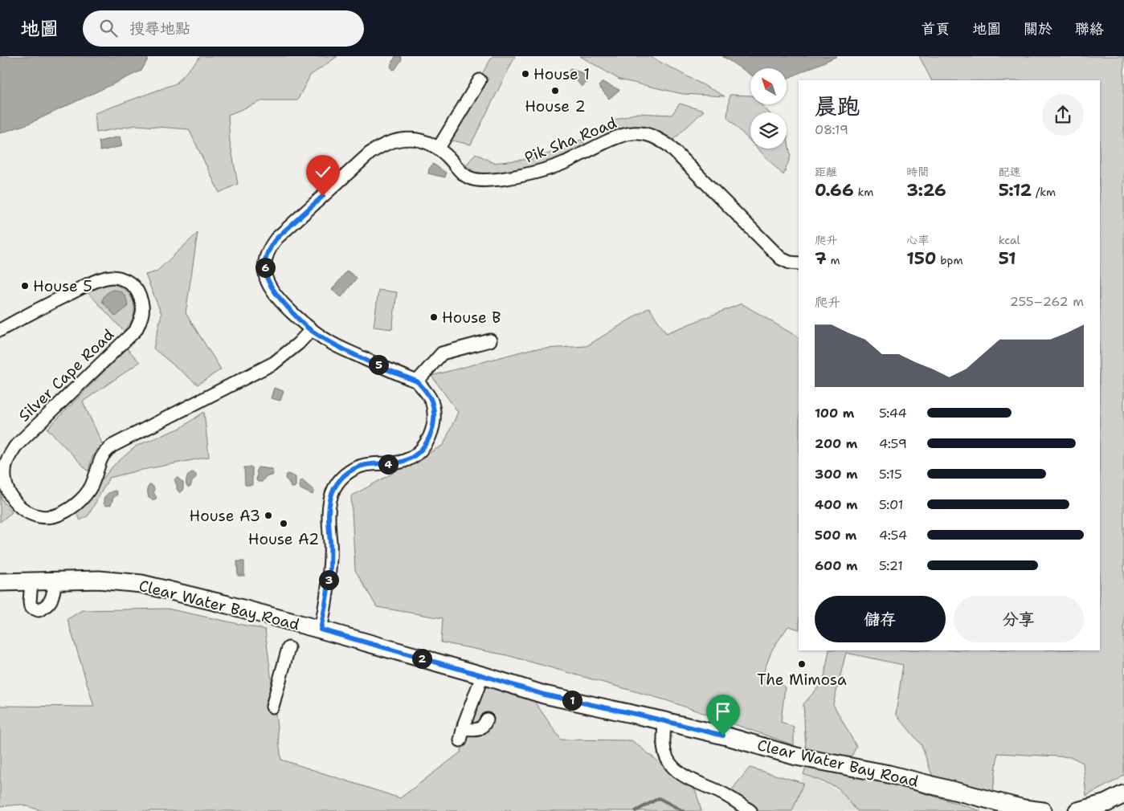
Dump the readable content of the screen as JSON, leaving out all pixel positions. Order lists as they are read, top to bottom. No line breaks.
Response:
{"streets":{"main road":["Clear Water Bay Road"],"street":["Pik Sha Road","Silver Cape Road"]},"crossings":[["Pik Sha Road","Silver Cape Road"],["Pik Sha Road","Clear Water Bay Road"]],"places":["House 1","House 2","House 5","House B","House A3","House A2","The Mimosa"],"north":"top left","page":{"header":"地圖","search":"搜尋地點","nav":["首頁","地圖","關於","聯絡"],"heading":["晨跑","08:19"],"stats":[["距離","0.66 km"],["時間","3:26"],["配速","5:12 /km"],["爬升","7 m"],["心率","150 bpm"],["kcal","51"]],"pins":["6","5","4","3","2","1"],"chart":["爬升","255–262 m"],"list":[{"name":"100 m","note":"5:44"},{"name":"200 m","note":"4:59"},{"name":"300 m","note":"5:15"},{"name":"400 m","note":"5:01"},{"name":"500 m","note":"4:54"},{"name":"600 m","note":"5:21"}],"buttons":["儲存","分享"]}}
